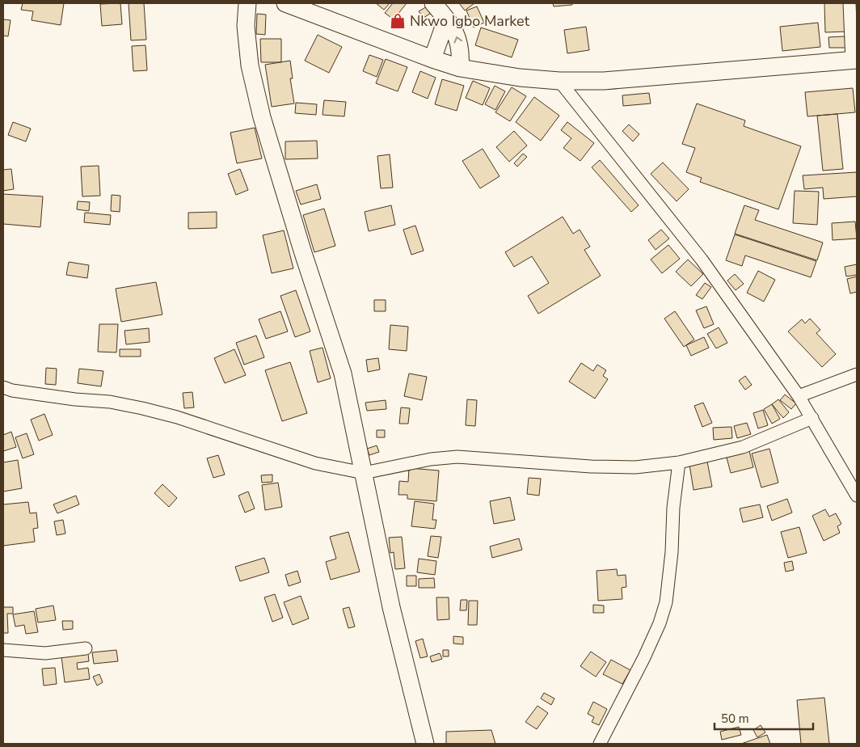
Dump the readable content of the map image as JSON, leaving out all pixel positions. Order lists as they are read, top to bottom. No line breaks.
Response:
{"places":{"shop":["Nkwo Igbo Market"]},"scale_bar":"50 m"}
